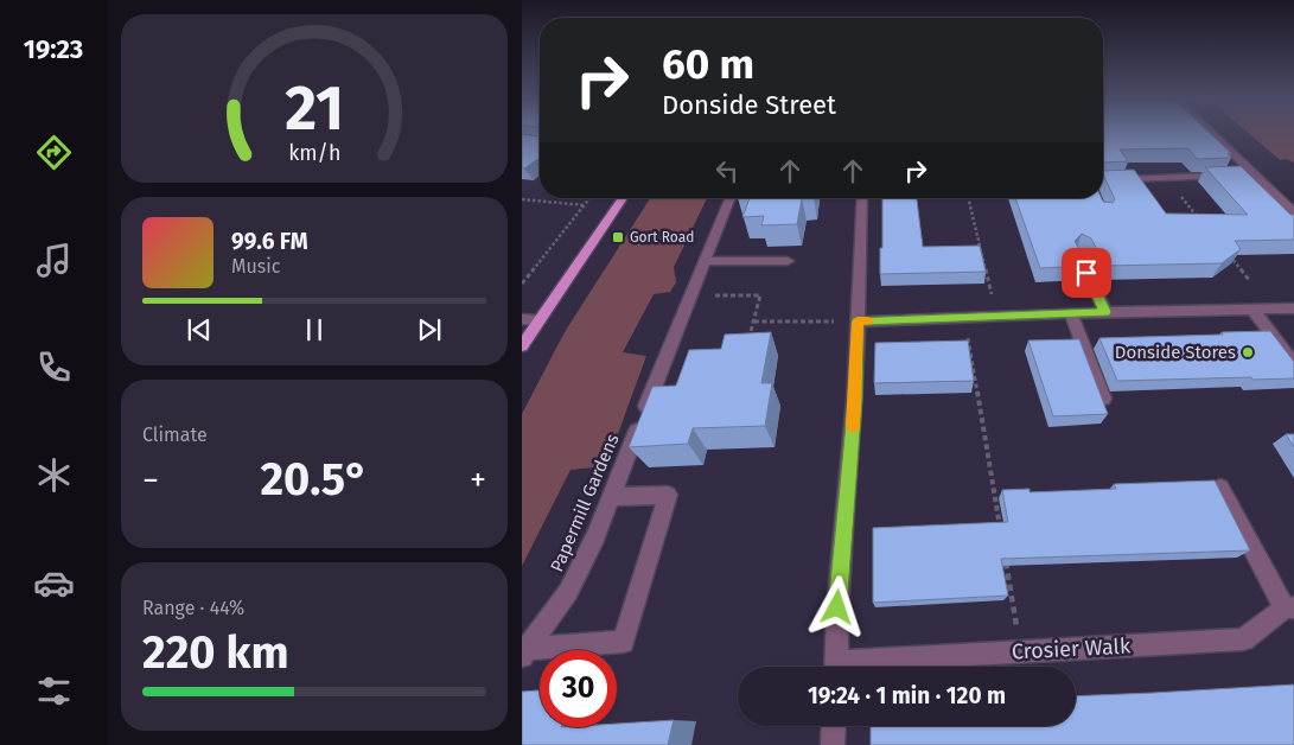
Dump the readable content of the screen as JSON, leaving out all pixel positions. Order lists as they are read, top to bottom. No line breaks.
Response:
{"streets":{"street":["Papermill Gardens","Crosier Walk"]},"places":{"transit":["Gort Road"],"other":["Donside Stores"]},"page":{"tabs":"19:23","turn":["60 m","Donside Street"],"song":["99.6 FM","Music"],"tile":["Climate",["Range · 44%","220 km"]],"heat":["−","20.5°","+"],"limit":"30","trip":"19:24 · 1 min · 120 m","gauge":["21","km/h"]}}
